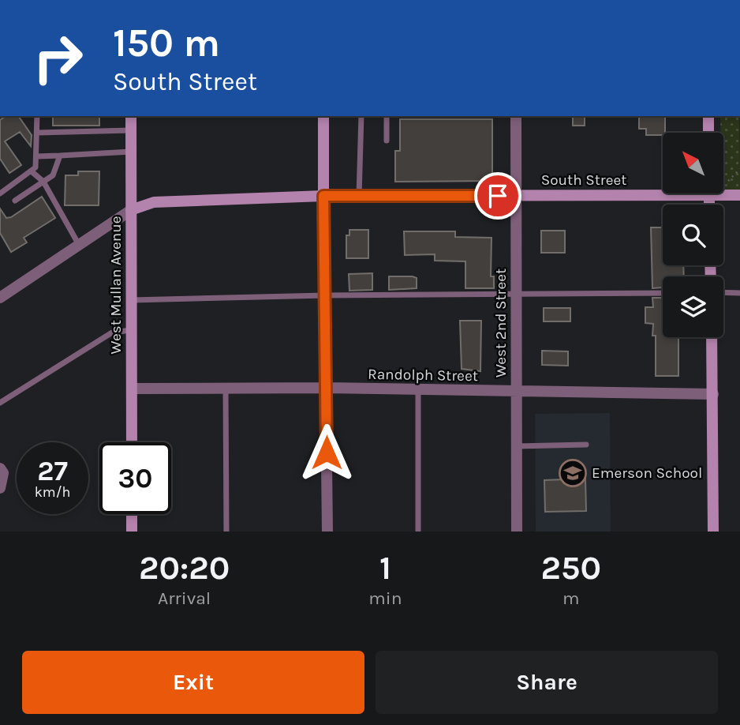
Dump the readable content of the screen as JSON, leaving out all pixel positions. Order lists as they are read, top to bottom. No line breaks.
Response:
{"streets":{"street":["South Street","West Mullan Avenue","West 2nd Street","Randolph Street"]},"crossings":[["South Street","West Mullan Avenue"],["South Street","West 2nd Street"],["West Mullan Avenue","Randolph Street"],["West 2nd Street","Randolph Street"]],"places":{"school or university":["Emerson School"]},"north":"top left","page":{"turn":["150 m","South Street"],"speed":"27 km/h","limit":"30","eta":["20:20","Arrival","1","min","250","m"],"buttons":["Exit","Share"]}}
